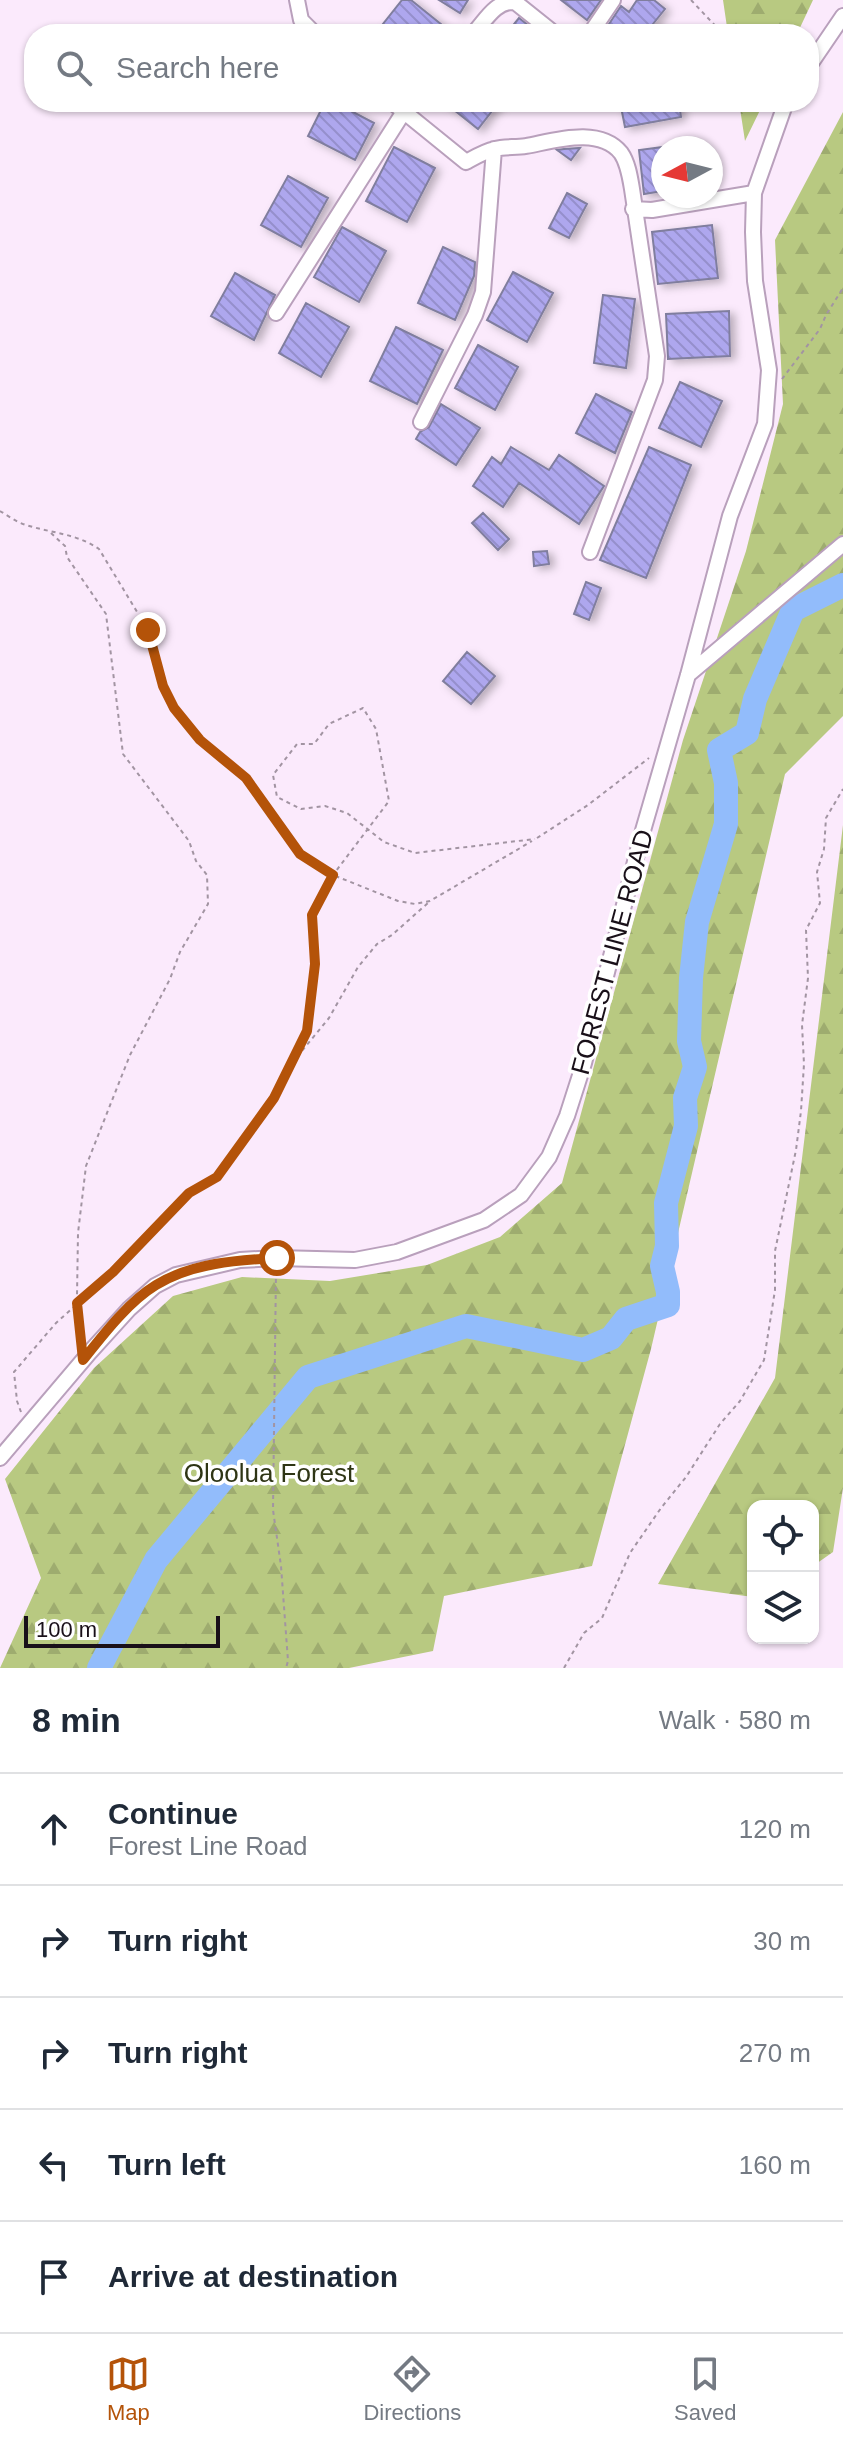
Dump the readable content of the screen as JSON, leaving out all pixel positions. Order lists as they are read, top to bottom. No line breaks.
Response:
{"streets":{"street":["FOREST LINE ROAD"]},"parks":["Oloolua Forest"],"scale_bar":"100 m","north":"left","page":{"search":"Search here","scale":"100 m","heading":["8 min","Walk · 580 m"],"list":[["Continue","Forest Line Road","120 m"],["Turn right","30 m"],["Turn right","270 m"],["Turn left","160 m"],"Arrive at destination"],"nav":["Map","Directions","Saved"]}}
